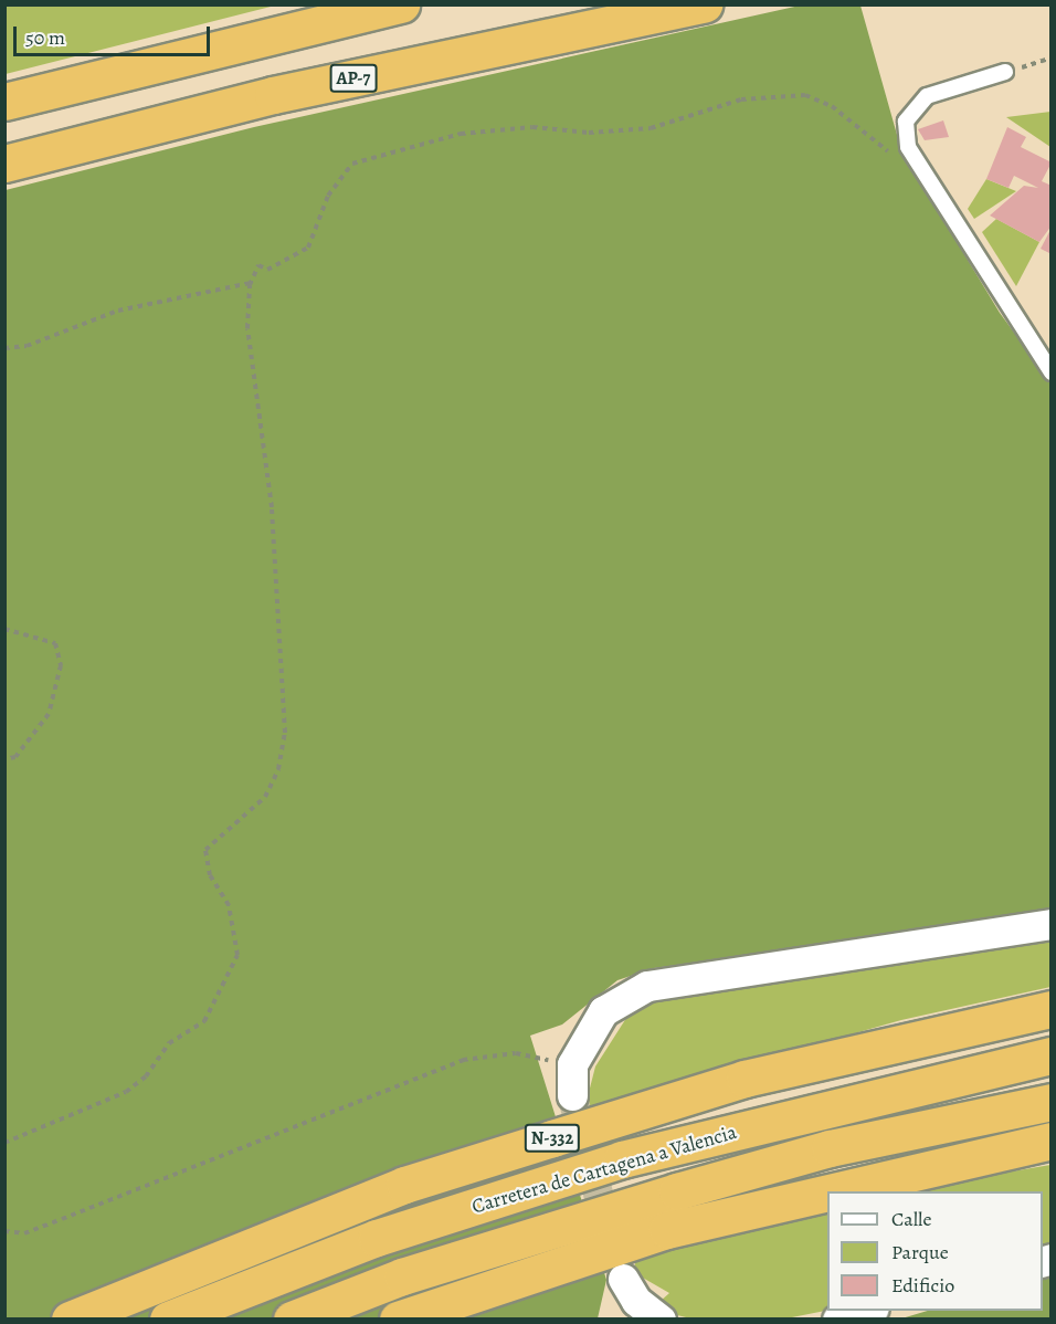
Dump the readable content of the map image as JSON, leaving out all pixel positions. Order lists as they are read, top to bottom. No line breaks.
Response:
{"streets":{"highway":["AP-7","N-332","Carretera de Cartagena a Valencia"]},"legend":["Calle","Parque","Edificio"],"scale_bar":"50 m"}
